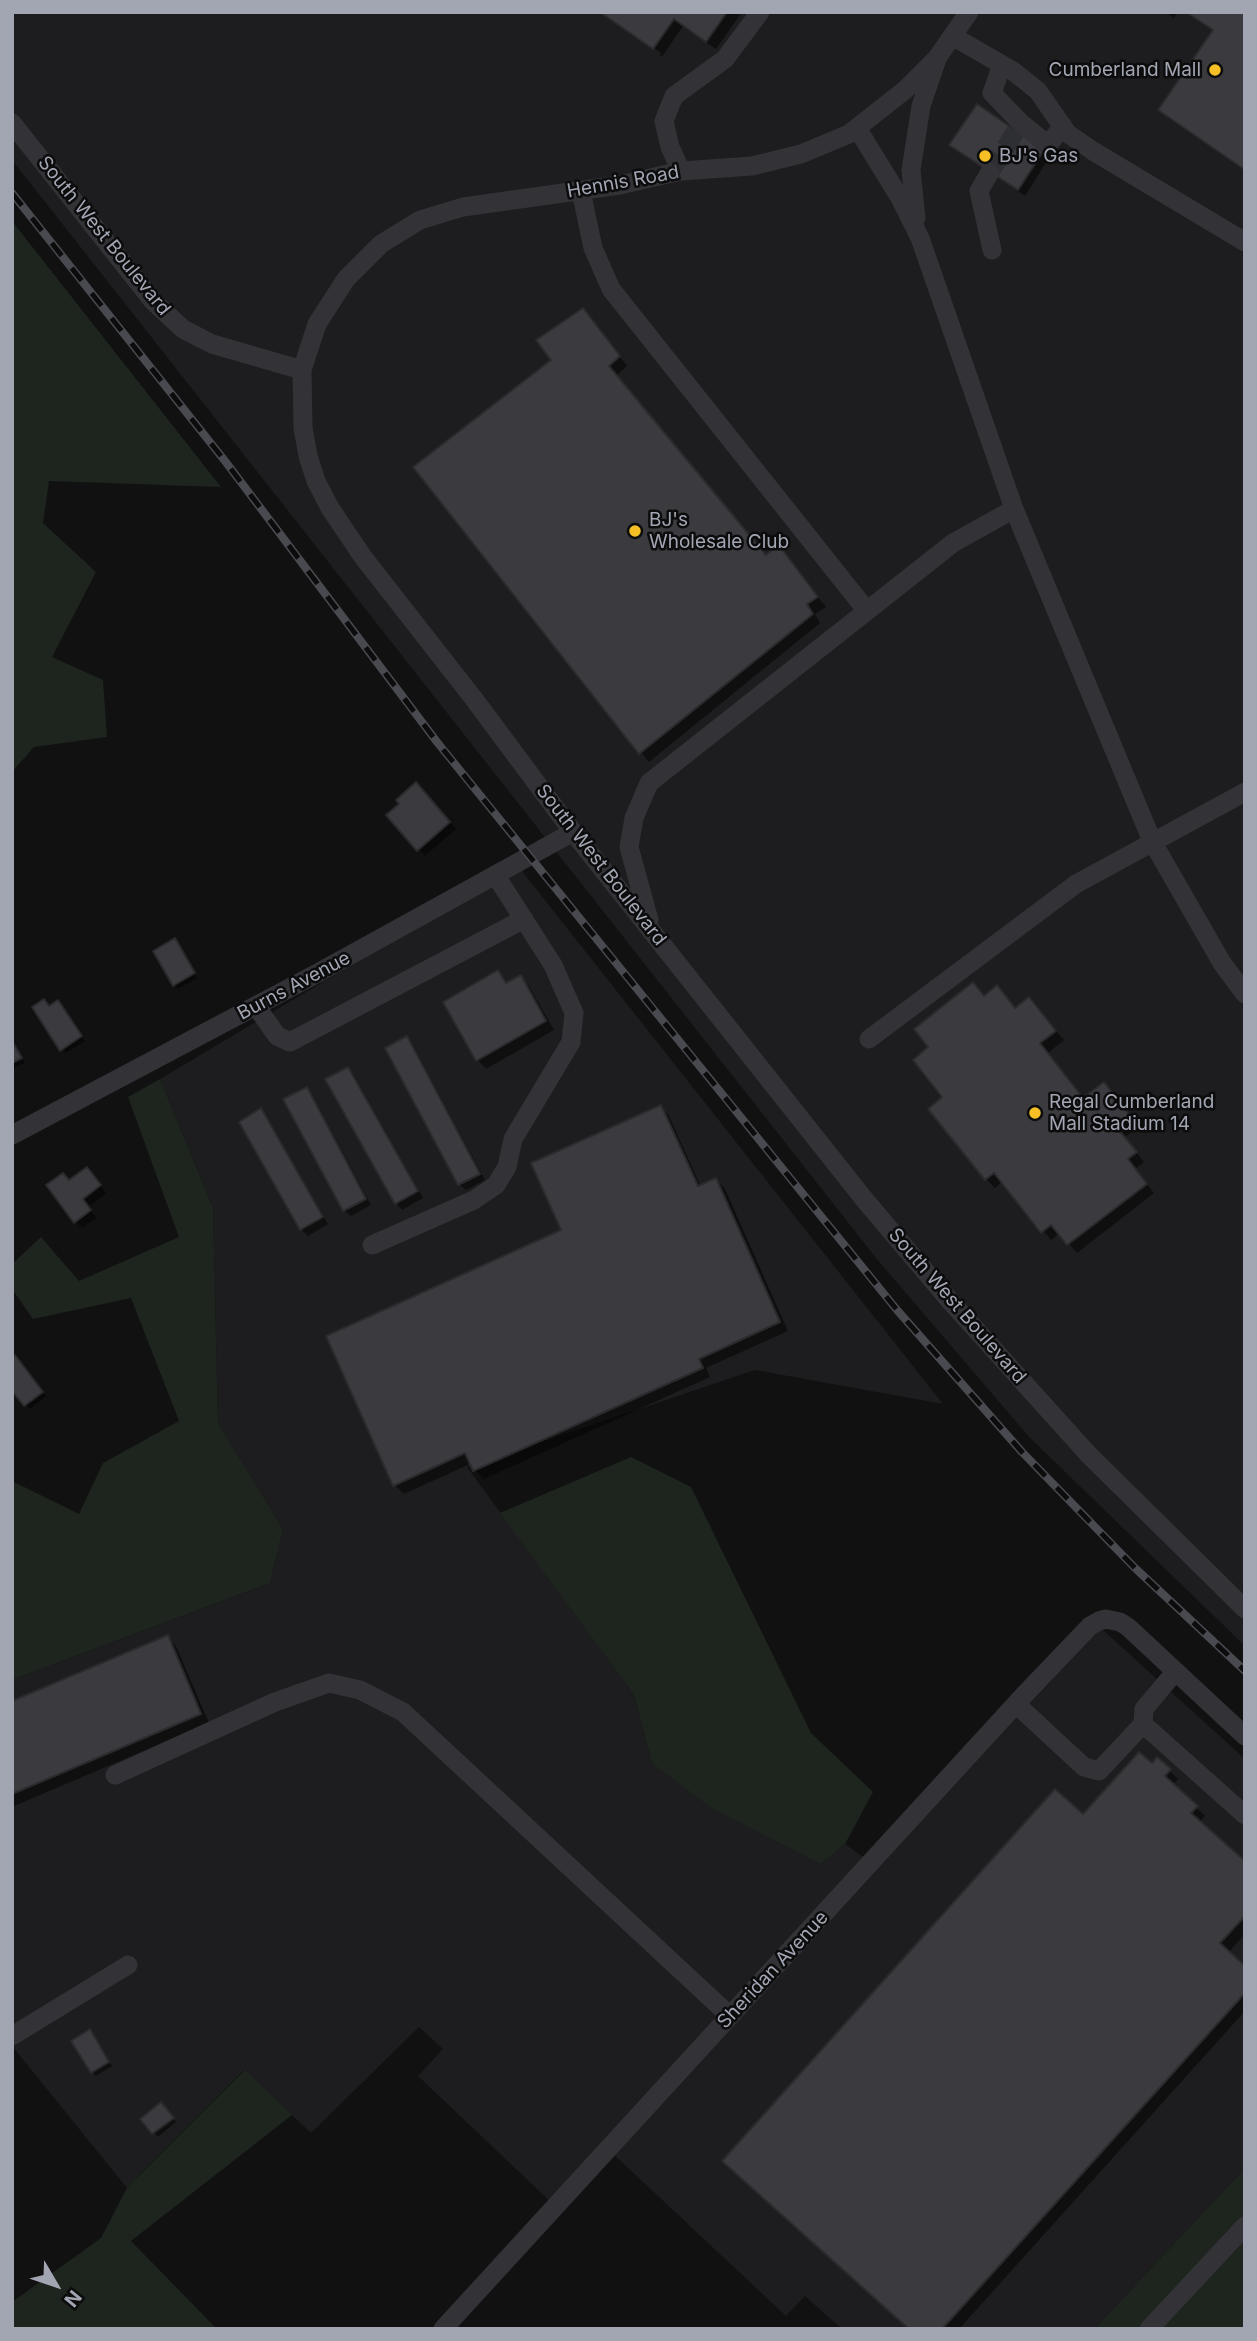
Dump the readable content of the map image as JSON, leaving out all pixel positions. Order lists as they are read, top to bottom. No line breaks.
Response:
{"streets":{"street":["Hennis Road","South West Boulevard","Burns Avenue","Sheridan Avenue"]},"crossings":[["Hennis Road","South West Boulevard"],["South West Boulevard","Burns Avenue"]],"places":["Cumberland Mall","BJ's Gas","BJ's Wholesale Club","Regal Cumberland Mall Stadium 14"],"north":"bottom right"}
